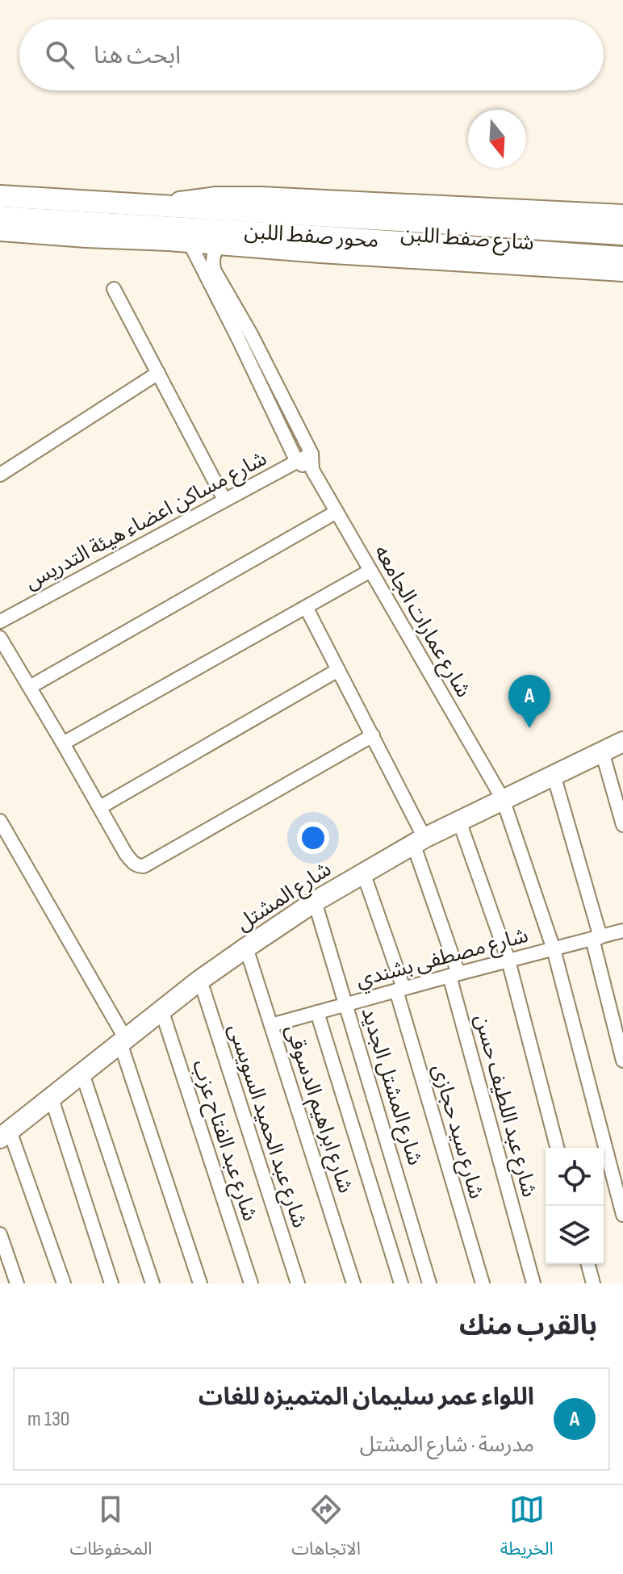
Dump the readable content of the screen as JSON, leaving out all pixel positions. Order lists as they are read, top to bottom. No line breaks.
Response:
{"streets":{"main road":["محور صفط اللبن"],"street":["شارع صفط اللبن","شارع مساكن اعضاء هيئة التدريس","شارع عمارات الجامعه","شارع المشتل","شارع مصطفى بشندي","شارع المشتل الجديد","شارع عبد اللطيف حسن","شارع ابراهيم الدسوقى","شارع عبد الحميد السويسى","شارع سيد حجازى","شارع عبد الفتاح عزب"]},"crossings":[["شارع صفط اللبن","شارع عمارات الجامعه"],["شارع مساكن اعضاء هيئة التدريس","شارع عمارات الجامعه"],["شارع عمارات الجامعه","شارع المشتل"],["شارع عمارات الجامعه","شارع مصطفى بشندي"],["شارع المشتل","شارع المشتل الجديد"],["شارع المشتل","شارع عبد اللطيف حسن"],["شارع المشتل","شارع ابراهيم الدسوقى"],["شارع المشتل","شارع عبد الحميد السويسى"],["شارع المشتل","شارع سيد حجازى"],["شارع المشتل","شارع عبد الفتاح عزب"],["شارع مصطفى بشندي","شارع المشتل الجديد"],["شارع مصطفى بشندي","شارع عبد اللطيف حسن"],["شارع مصطفى بشندي","شارع ابراهيم الدسوقى"],["شارع مصطفى بشندي","شارع سيد حجازى"]],"north":"bottom","page":{"search":"ابحث هنا","pins":"A","heading":"بالقرب منك","list":[{"mark":"A","name":"اللواء عمر سليمان المتميزه للغات","note":"مدرسة · شارع المشتل","value":"130 m"}],"nav":["الخريطة","الاتجاهات","المحفوظات"]}}
